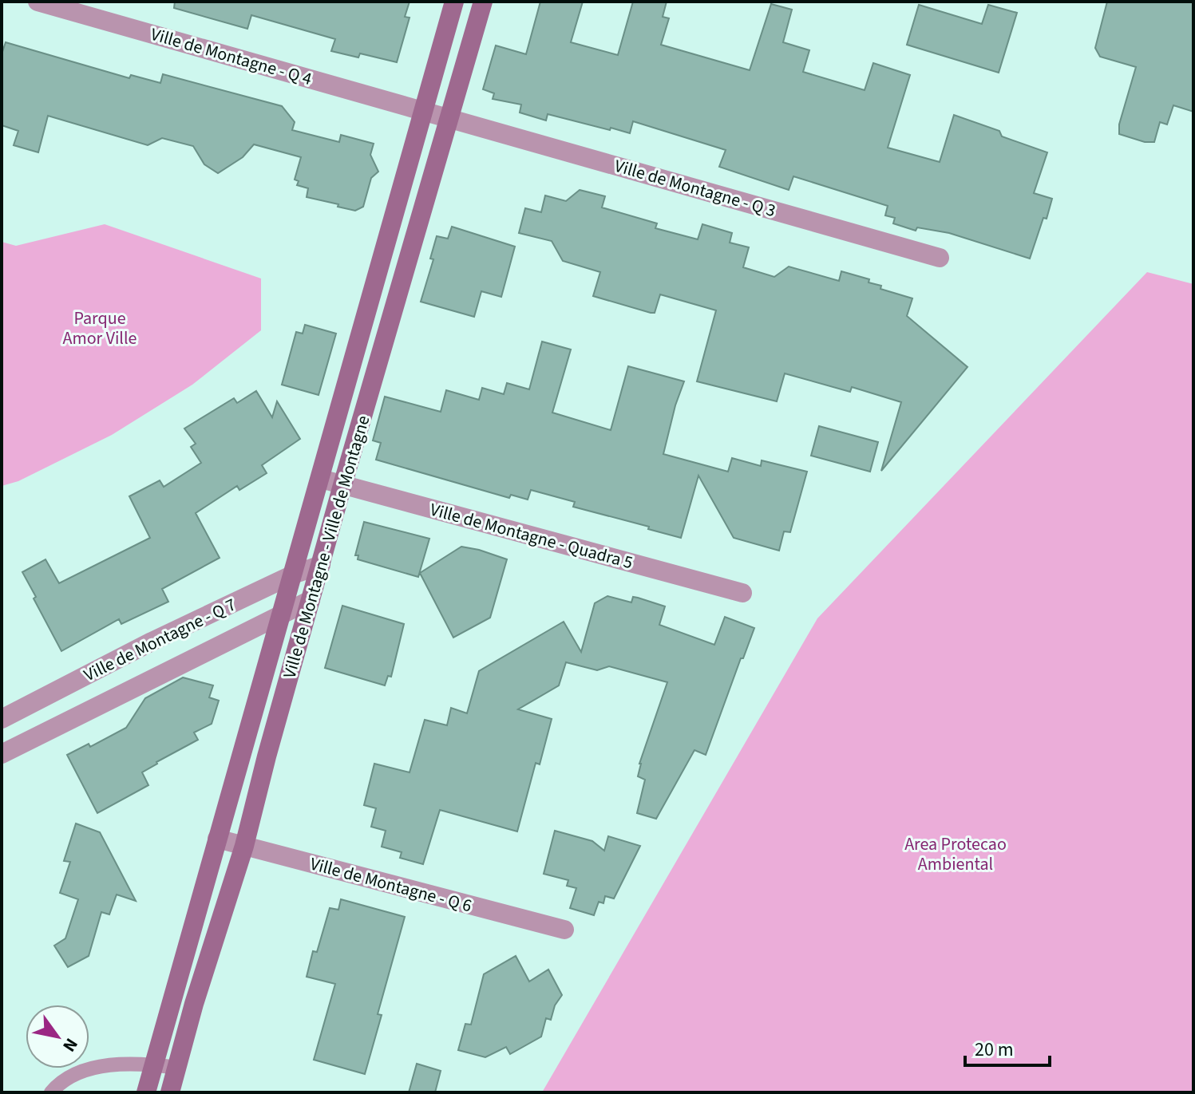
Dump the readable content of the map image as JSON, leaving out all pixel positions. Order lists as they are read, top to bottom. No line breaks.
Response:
{"streets":{"street":["Ville de Montagne - Q 4","Ville de Montagne - Q 3","Ville de Montagne - Quadra 5","Ville de Montagne - Ville de Montagne","Ville de Montagne - Q 7","Ville de Montagne - Q 6"]},"crossings":[["Ville de Montagne - Q 4","Ville de Montagne - Q 3"],["Ville de Montagne - Q 4","Ville de Montagne - Ville de Montagne"],["Ville de Montagne - Q 3","Ville de Montagne - Ville de Montagne"],["Ville de Montagne - Quadra 5","Ville de Montagne - Ville de Montagne"],["Ville de Montagne - Ville de Montagne","Ville de Montagne - Q 7"],["Ville de Montagne - Ville de Montagne","Ville de Montagne - Q 6"]],"parks":["Parque Amor Ville","Area Protecao Ambiental"],"scale_bar":"20 m","north":"bottom right"}
